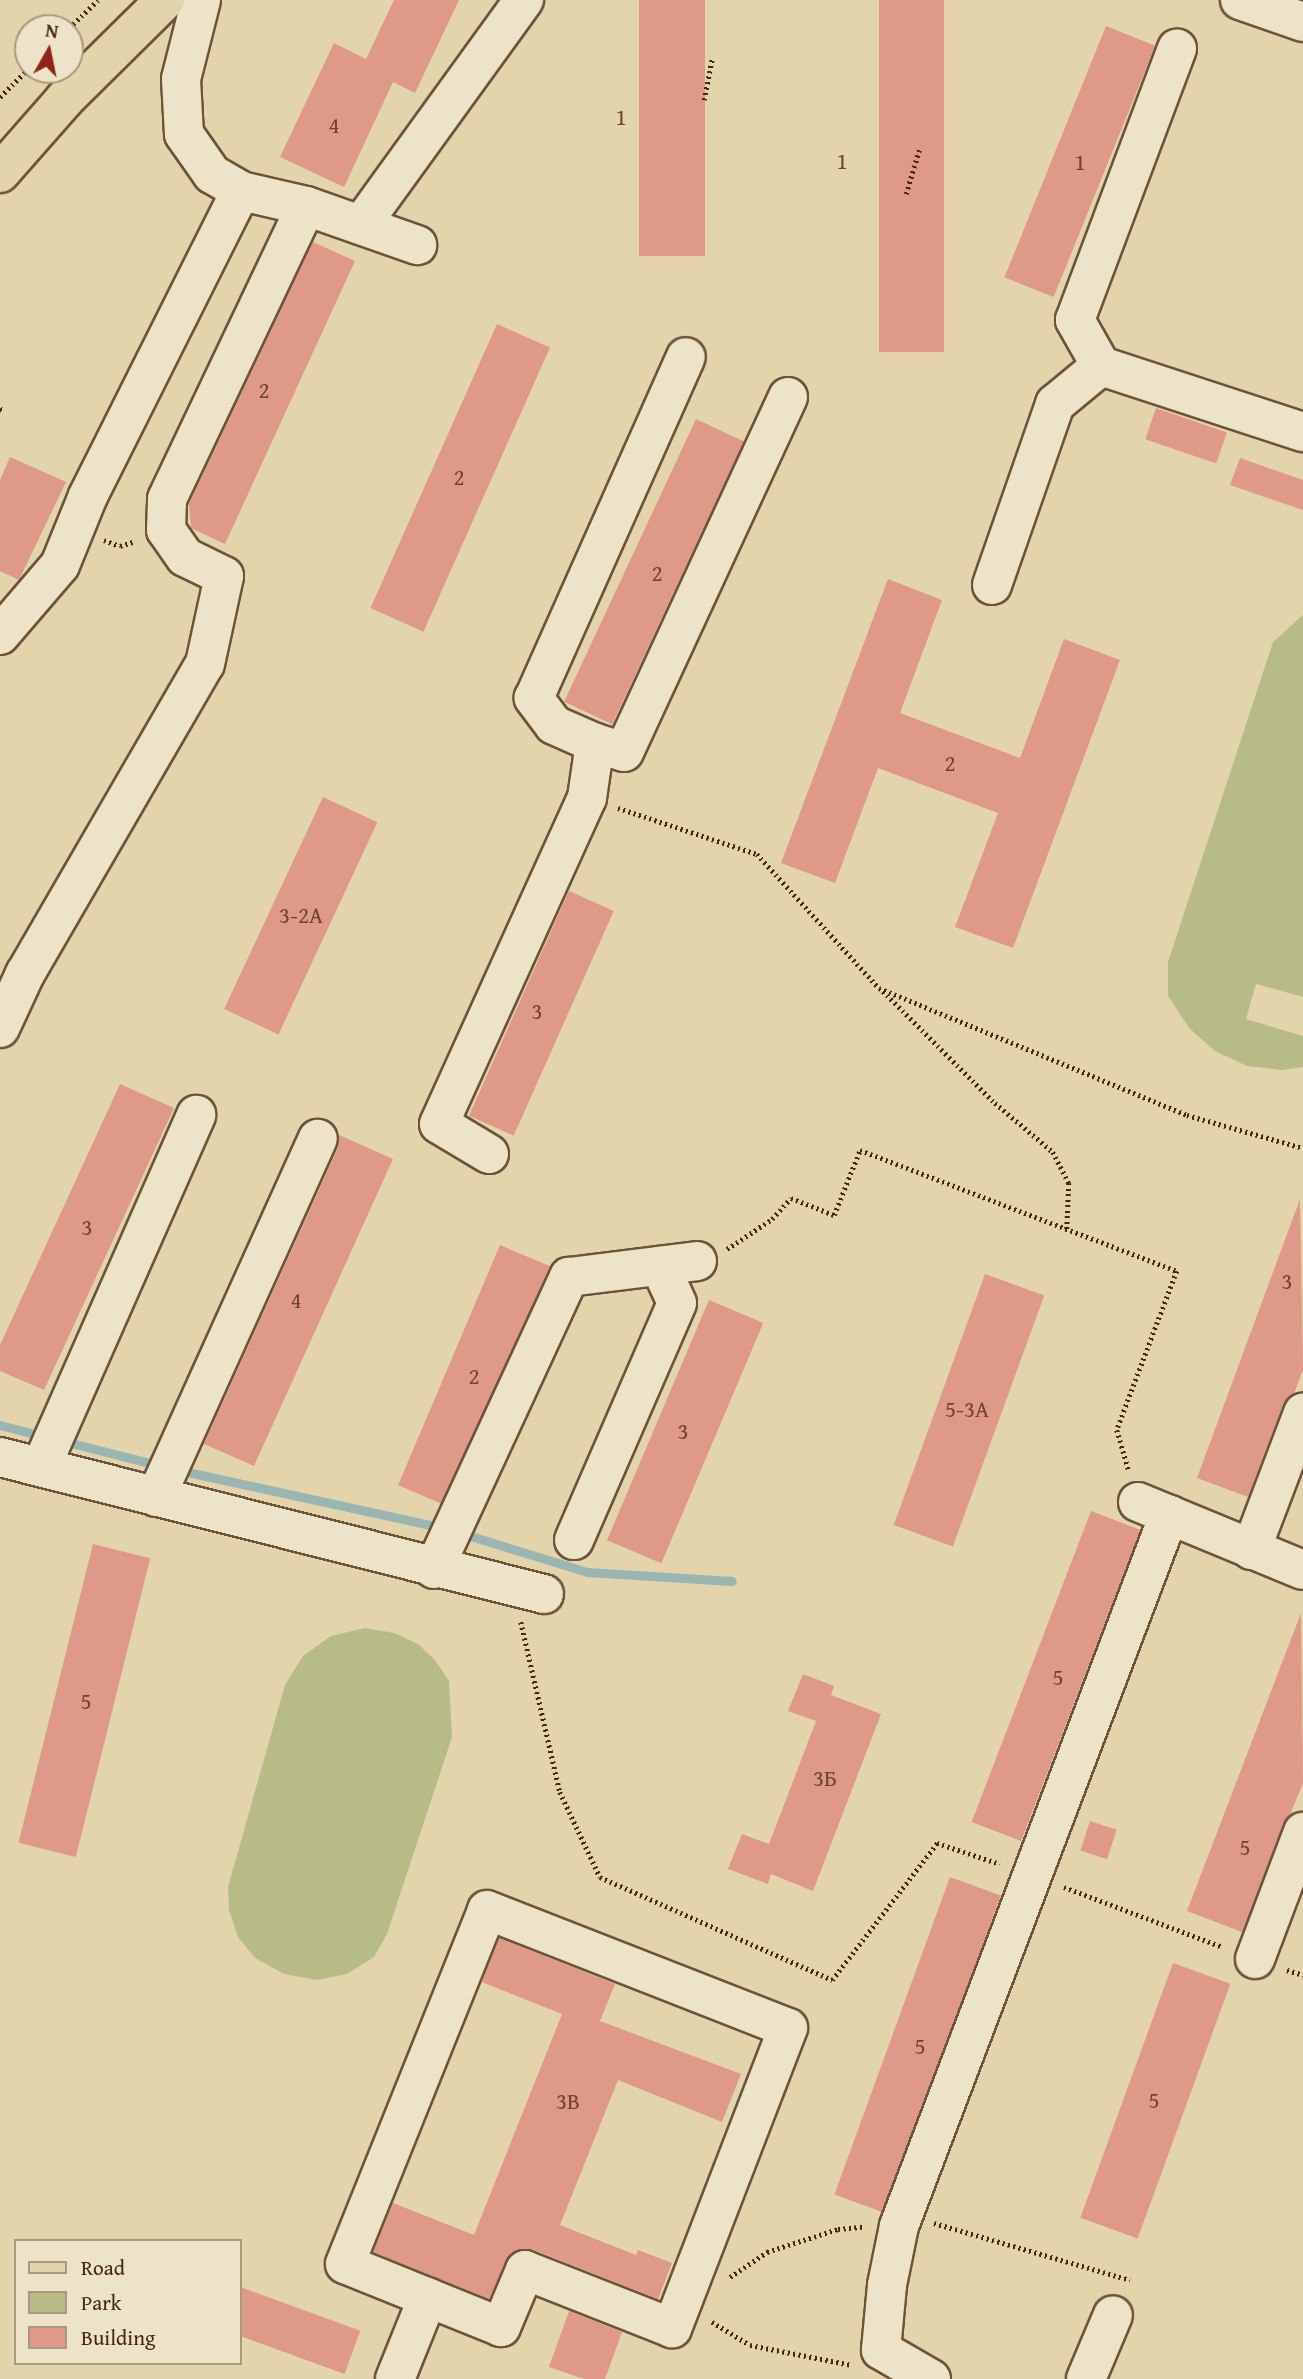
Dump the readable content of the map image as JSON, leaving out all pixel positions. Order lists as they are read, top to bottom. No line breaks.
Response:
{"house_numbers":["1","4","1","1","2","2","2","2","3-2А","3","3","3","4","2","5-3А","3","5","5","3Б","5","5","5","3В"],"legend":["Road","Park","Building"],"north":"top"}
